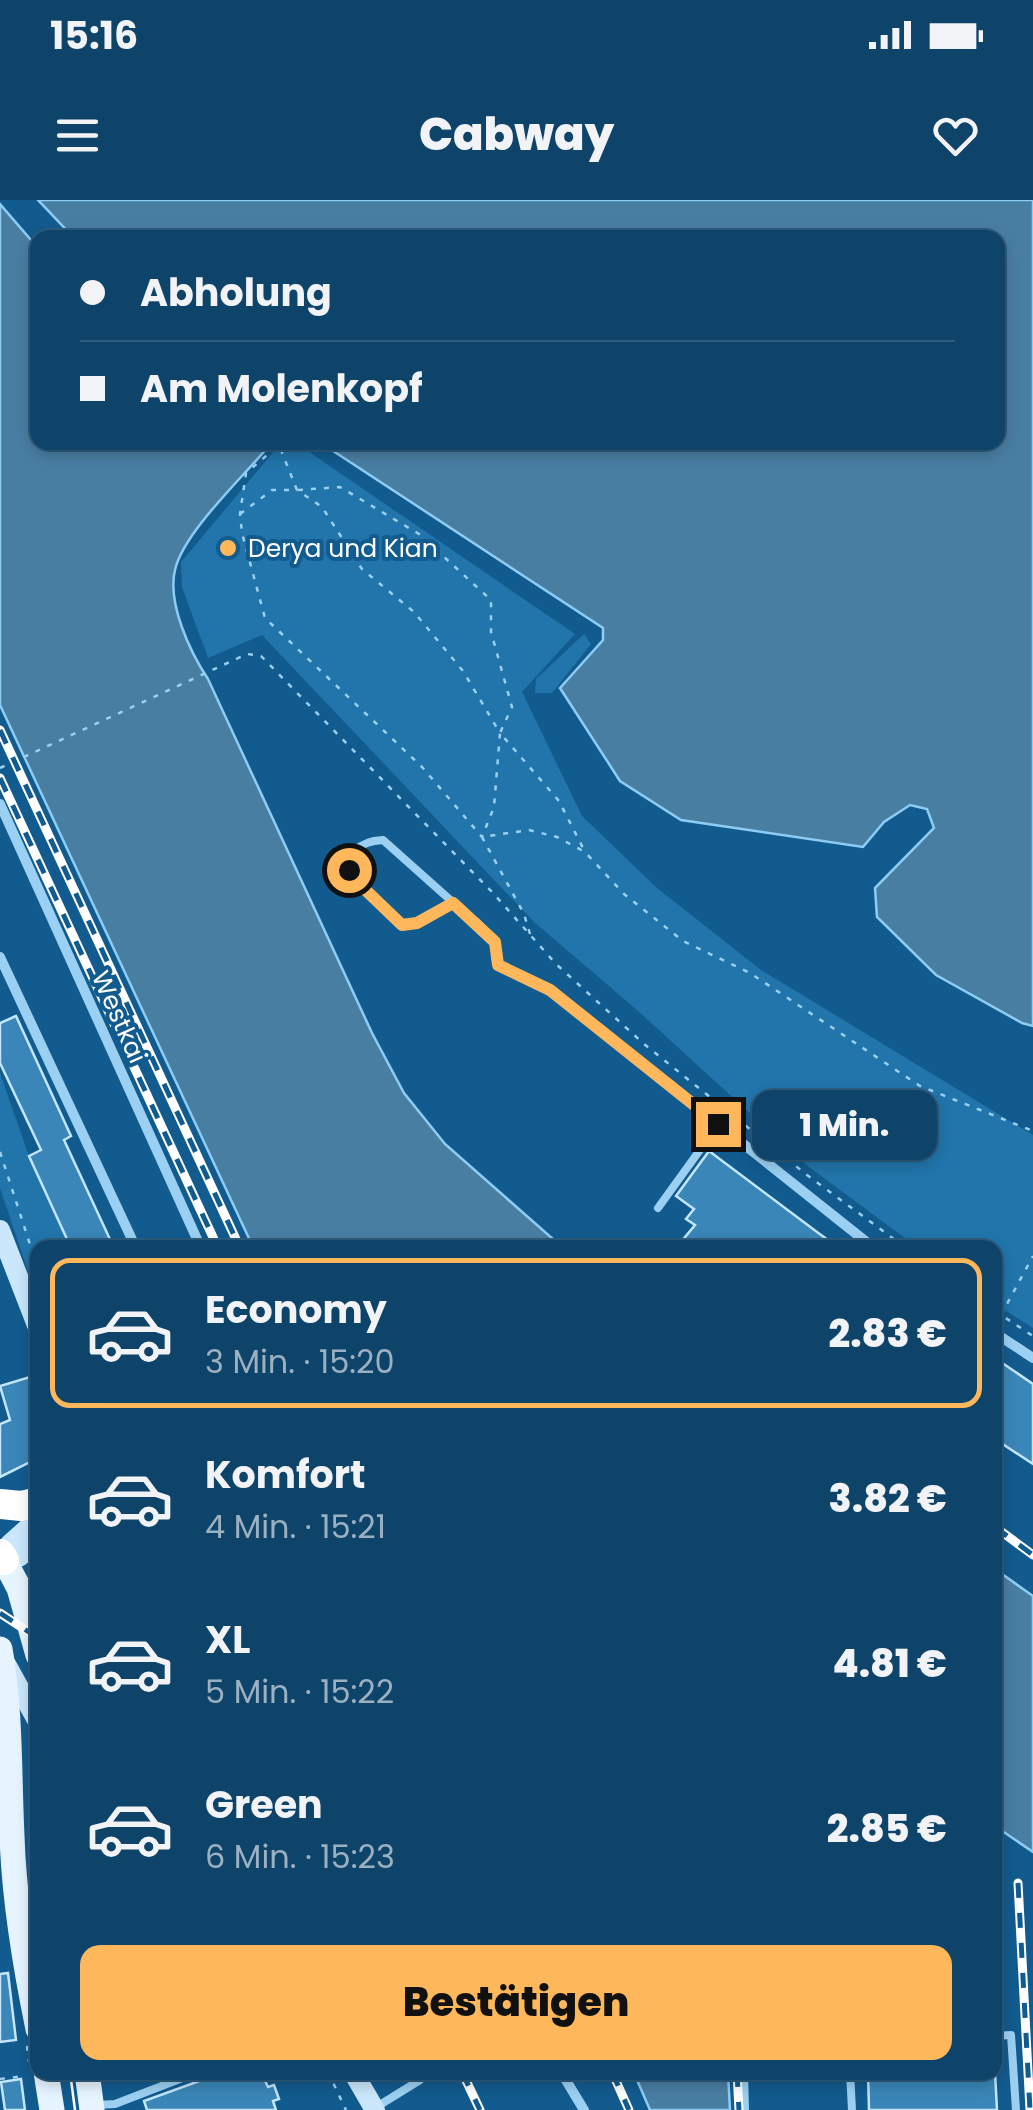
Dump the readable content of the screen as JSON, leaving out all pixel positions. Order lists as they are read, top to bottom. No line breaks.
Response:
{"streets":{"street":["Westkai"]},"places":["Derya und Kian"],"page":{"status":"15:16","header":"Cabway","banner":["Abholung","Am Molenkopf"],"bubble":"1 Min.","list":[{"name":"Economy","note":"3 Min. · 15:20","value":"2.83 €"},{"name":"Komfort","note":"4 Min. · 15:21","value":"3.82 €"},{"name":"XL","note":"5 Min. · 15:22","value":"4.81 €"},{"name":"Green","note":"6 Min. · 15:23","value":"2.85 €"}],"buttons":"Bestätigen"}}
